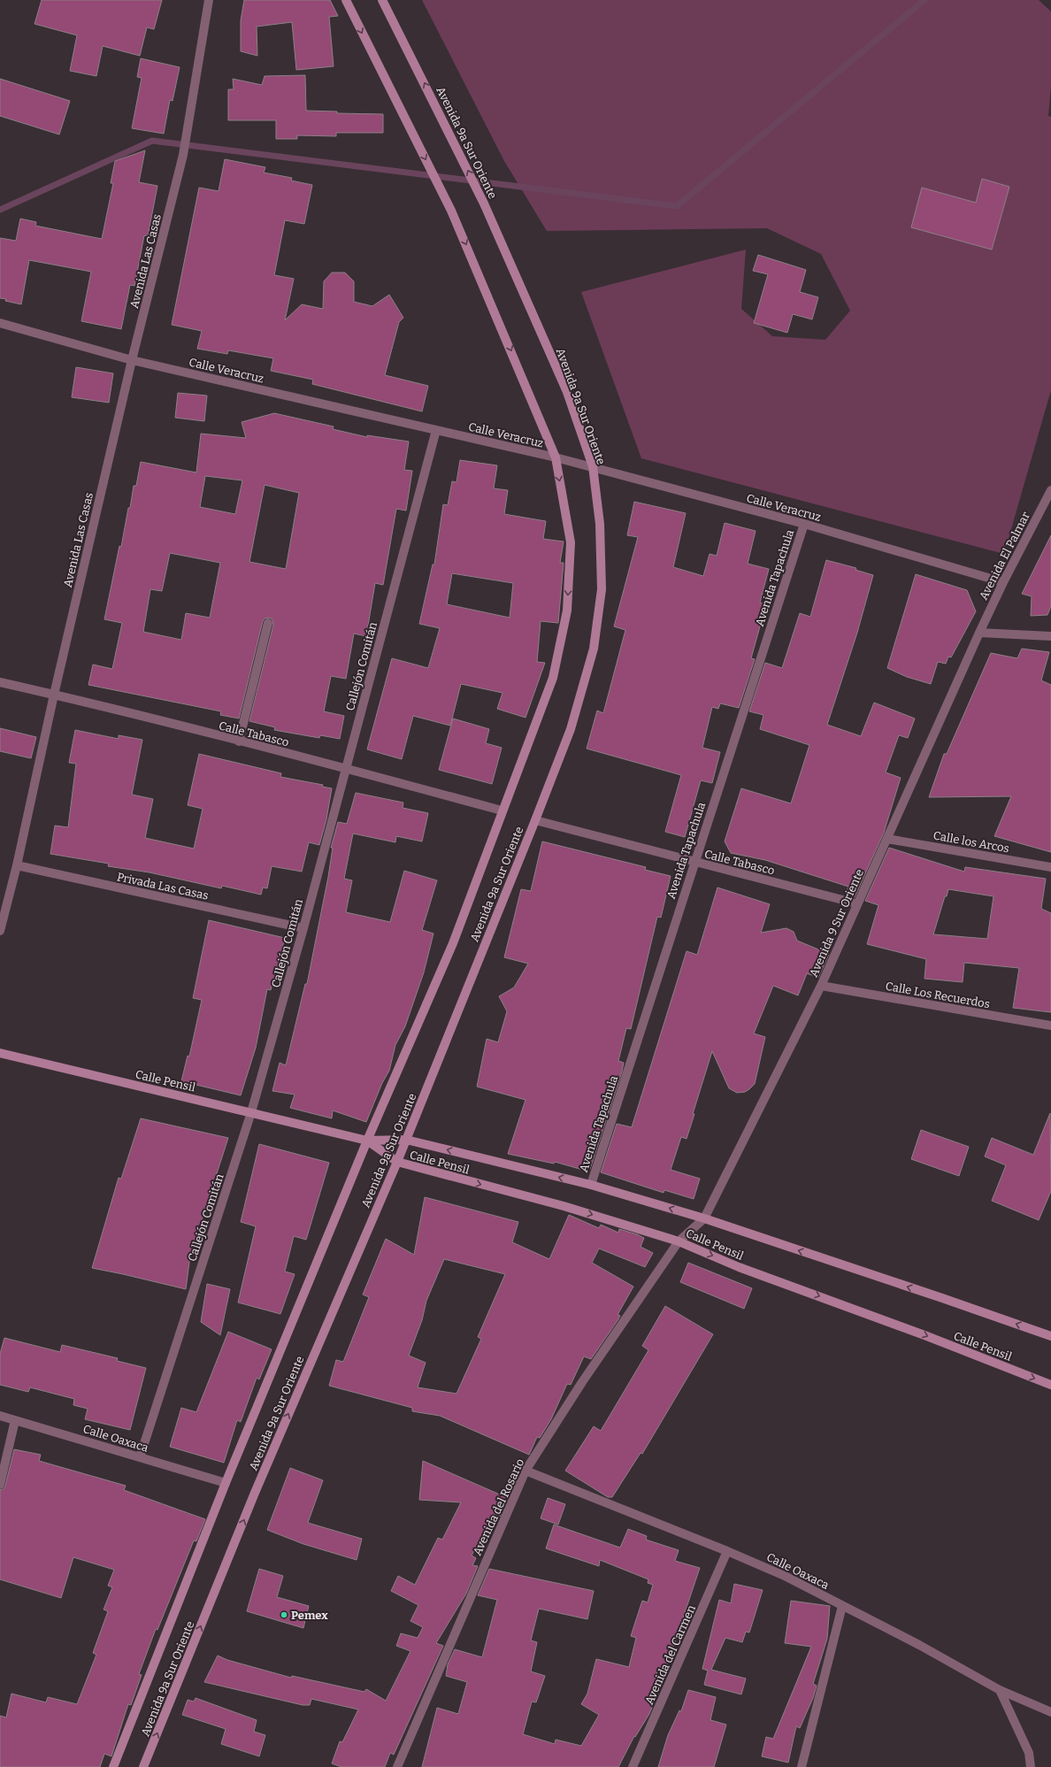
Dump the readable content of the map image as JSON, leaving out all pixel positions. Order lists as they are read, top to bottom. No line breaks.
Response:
{"streets":{"main road":["Avenida 9a Sur Oriente","Calle Pensil"],"street":["Avenida Las Casas","Calle Veracruz","Avenida El Palmar","Avenida Tapachula","Callejón Comitán","Calle Tabasco","Calle los Arcos","Privada Las Casas","Avenida 9 Sur Oriente","Calle Los Recuerdos","Calle Oaxaca","Avenida del Rosario","Avenida del Carmen"]},"crossings":[["Avenida 9a Sur Oriente","Calle Veracruz"],["Avenida 9a Sur Oriente","Calle Tabasco"],["Avenida 9a Sur Oriente","Calle Pensil"],["Avenida 9a Sur Oriente","Calle Oaxaca"],["Avenida Las Casas","Calle Veracruz"],["Avenida Las Casas","Calle Tabasco"],["Avenida Las Casas","Privada Las Casas"],["Calle Veracruz","Avenida El Palmar"],["Calle Veracruz","Avenida Tapachula"],["Calle Veracruz","Callejón Comitán"],["Avenida El Palmar","Avenida 9 Sur Oriente"],["Avenida Tapachula","Calle Tabasco"],["Avenida Tapachula","Calle Pensil"],["Callejón Comitán","Calle Tabasco"],["Callejón Comitán","Privada Las Casas"],["Callejón Comitán","Calle Pensil"],["Callejón Comitán","Calle Oaxaca"],["Calle Tabasco","Avenida 9 Sur Oriente"],["Calle los Arcos","Avenida 9 Sur Oriente"],["Avenida 9 Sur Oriente","Calle Los Recuerdos"],["Avenida 9 Sur Oriente","Calle Pensil"],["Avenida 9 Sur Oriente","Avenida del Rosario"],["Calle Pensil","Avenida del Rosario"],["Calle Oaxaca","Avenida del Rosario"],["Calle Oaxaca","Avenida del Carmen"]],"places":["Pemex"]}
